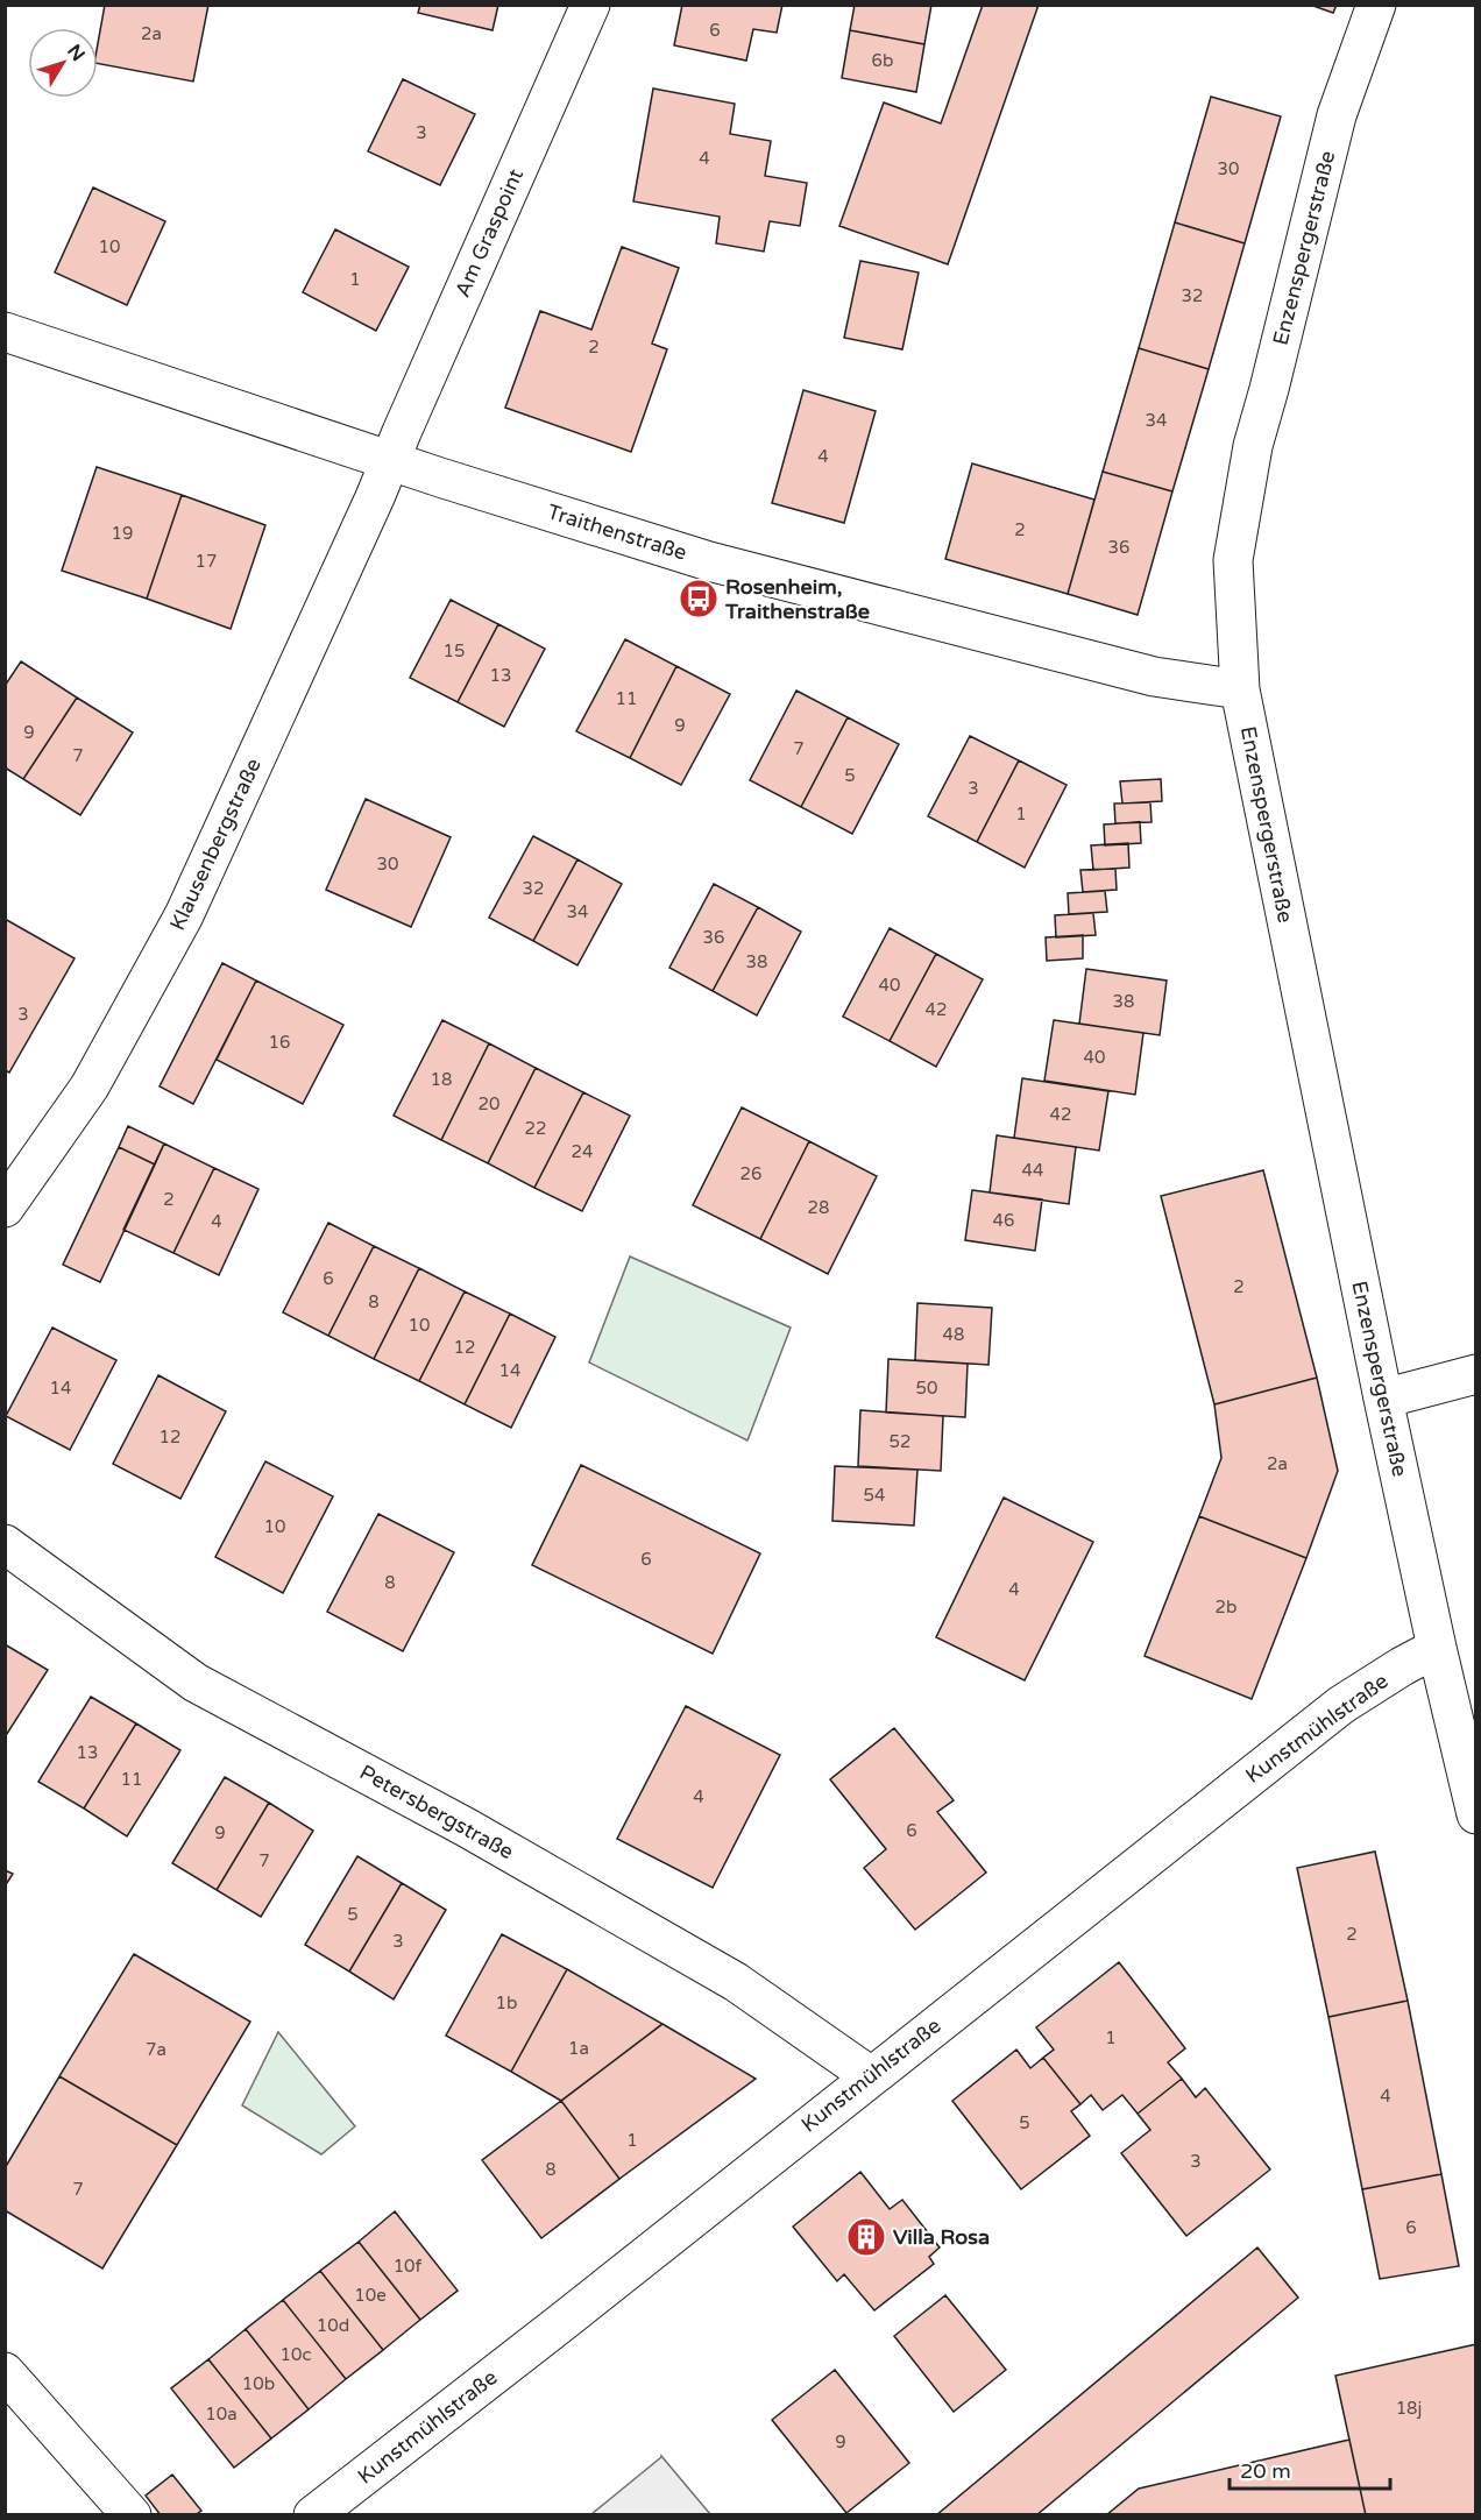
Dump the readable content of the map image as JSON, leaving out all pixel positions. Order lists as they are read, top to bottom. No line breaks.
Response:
{"streets":{"street":["Am Graspoint","Enzenspergerstraße","Traithenstraße","Klausenbergstraße","Kunstmühlstraße","Petersbergstraße"]},"crossings":[["Am Graspoint","Traithenstraße"],["Am Graspoint","Klausenbergstraße"],["Enzenspergerstraße","Traithenstraße"],["Enzenspergerstraße","Kunstmühlstraße"],["Traithenstraße","Klausenbergstraße"],["Kunstmühlstraße","Petersbergstraße"]],"places":{"bus stop":["Rosenheim, Traithenstraße"],"building":["Villa Rosa"]},"house_numbers":["6","2a","6b","3","4","30","10","1","32","2","34","4","2","19","36","17","15","13","11","9","9","7","7","5","3","1","30","32","34","36","38","40","38","42","3","16","40","18","20","42","22","24","44","26","2","28","46","4","6","2","8","10","48","12","14","14","50","12","52","2a","54","10","6","8","4","2b","13","11","4","6","9","7","5","2","3","1b","1","1a","7a","4","5","1","3","8","7","6","10f","10e","10d","10c","10b","18j","10a","9"],"scale_bar":"20 m","north":"top right"}
